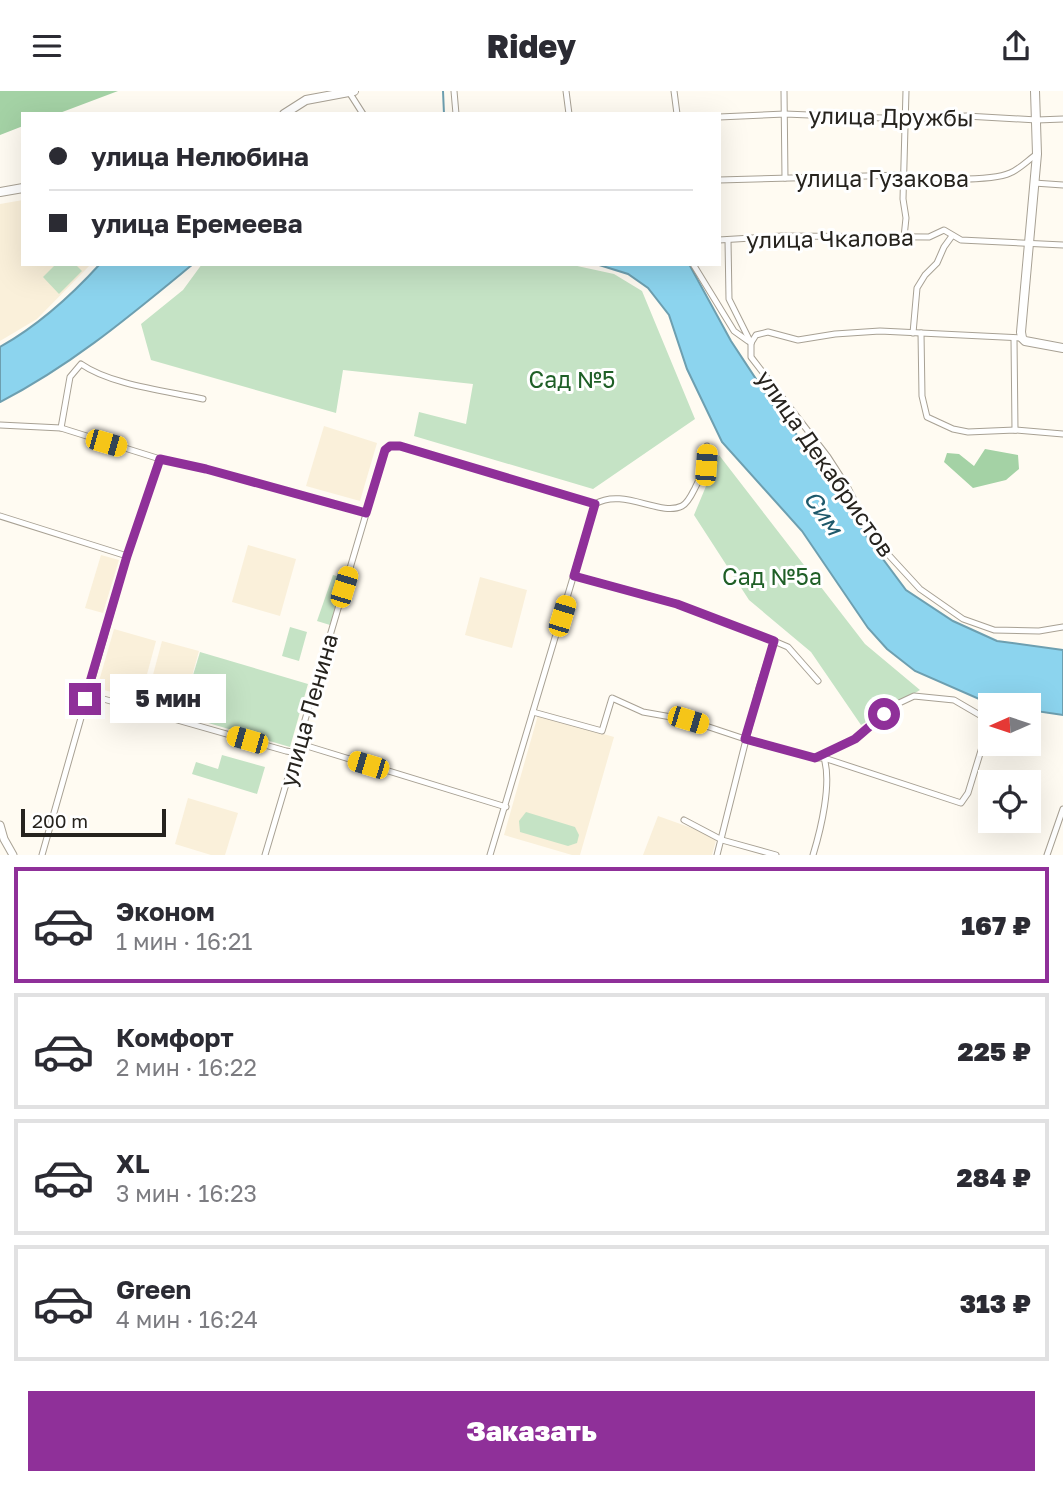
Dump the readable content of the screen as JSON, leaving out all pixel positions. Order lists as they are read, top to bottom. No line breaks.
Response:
{"streets":{"street":["улица Дружбы","улица Гузакова","улица Чкалова","улица Декабристов","улица Ленина"]},"crossings":[["улица Чкалова","улица Декабристов"]],"water":["Сим"],"parks":["Сад №5","Сад №5а"],"scale_bar":"200 m","north":"left","page":{"header":"Ridey","banner":["улица Нелюбина","улица Еремеева"],"bubble":"5 мин","scale":"200 m","list":[{"name":"Эконом","note":"1 мин · 16:21","value":"167 ₽"},{"name":"Комфорт","note":"2 мин · 16:22","value":"225 ₽"},{"name":"XL","note":"3 мин · 16:23","value":"284 ₽"},{"name":"Green","note":"4 мин · 16:24","value":"313 ₽"}],"buttons":"Заказать"}}
